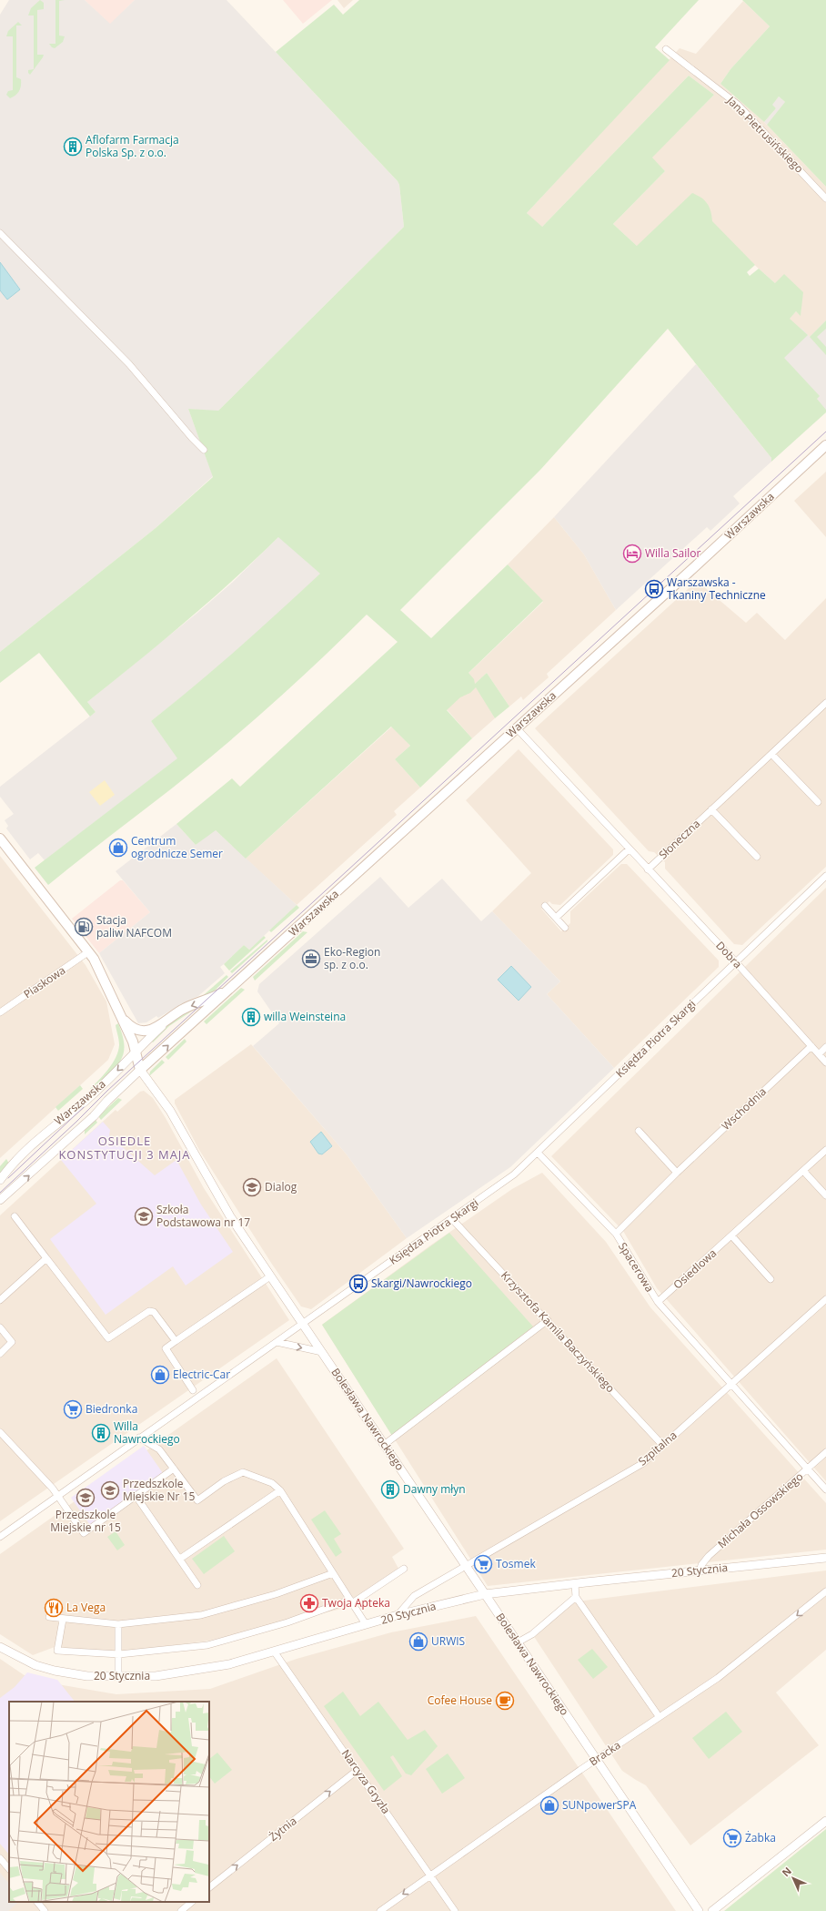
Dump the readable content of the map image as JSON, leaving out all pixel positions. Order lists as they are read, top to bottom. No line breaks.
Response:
{"streets":{"main road":["Warszawska"],"street":["Jana Pietrusińskiego","Słoneczna","Dobra","Piaskowa","Księdza Piotra Skargi","Wschodnia","Spacerowa","Osiedlowa","Krzysztofa Kamila Baczyńskiego","Bolesława Nawrockiego","Szpitalna","Michała Ossowskiego","20 Stycznia","Bracka","Narcyza Gryzla","Żytnia"]},"crossings":[["Warszawska","Dobra"],["Warszawska","Bolesława Nawrockiego"],["Słoneczna","Dobra"],["Dobra","Księdza Piotra Skargi"],["Dobra","Wschodnia"],["Księdza Piotra Skargi","Spacerowa"],["Księdza Piotra Skargi","Krzysztofa Kamila Baczyńskiego"],["Księdza Piotra Skargi","Bolesława Nawrockiego"],["Wschodnia","Spacerowa"],["Spacerowa","Osiedlowa"],["Spacerowa","Szpitalna"],["Spacerowa","Michała Ossowskiego"],["Krzysztofa Kamila Baczyńskiego","Szpitalna"],["Bolesława Nawrockiego","Szpitalna"],["Bolesława Nawrockiego","20 Stycznia"],["Bolesława Nawrockiego","Bracka"],["Szpitalna","20 Stycznia"],["Michała Ossowskiego","20 Stycznia"],["20 Stycznia","Narcyza Gryzla"],["Bracka","Narcyza Gryzla"],["Narcyza Gryzla","Żytnia"]],"one_way":["Bracka","Żytnia"],"districts":["OSIEDLE KONSTYTUCJI 3 MAJA"],"places":{"building":["Aflofarm Farmacja Polska Sp. z o.o.","willa Weinsteina","Willa Nawrockiego","Dawny młyn"],"hotel":["Willa Sailor"],"bus stop":["Warszawska - Tkaniny Techniczne","Skargi/Nawrockiego"],"shop":["Centrum ogrodnicze Semer","Electric-Car","URWIS","SUNpowerSPA"],"fuel station":["Stacja paliw NAFCOM"],"office":["Eko-Region sp. z o.o."],"school or university":["Dialog","Szkoła Podstawowa nr 17","Przedszkole Miejskie Nr 15","Przedszkole Miejskie nr 15"],"supermarket":["Biedronka","Tosmek","Żabka"],"pharmacy":["Twoja Apteka"],"restaurant":["La Vega"],"cafe":["Cofee House"]},"north":"top left"}
